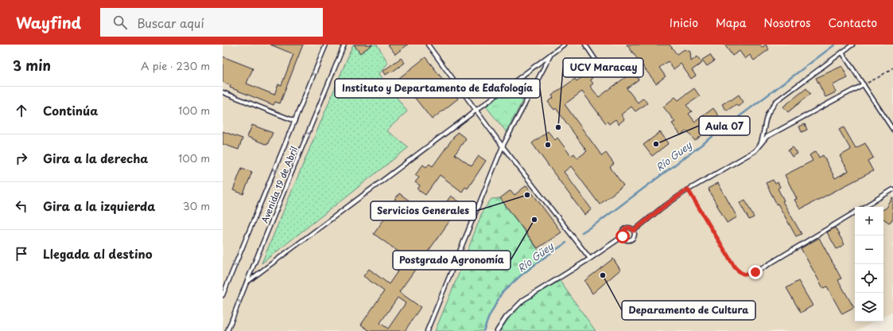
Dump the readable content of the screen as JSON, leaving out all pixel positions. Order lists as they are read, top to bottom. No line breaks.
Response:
{"streets":{"lane":["Avenida 19 de Abril"]},"water":["Río Guey","Río Güey"],"places":["UCV Maracay","Aula 07","Instituto y Departamento de Edafología","Servicios Generales","Postgrado Agronomía","Deparamento de Cultura"],"page":{"header":"Wayfind","search":"Buscar aquí","nav":["Inicio","Mapa","Nosotros","Contacto"],"heading":["3 min","A pie · 230 m"],"list":[["Continúa","100 m"],["Gira a la derecha","100 m"],["Gira a la izquierda","30 m"],"Llegada al destino"],"map_buttons":["+","−"]}}
